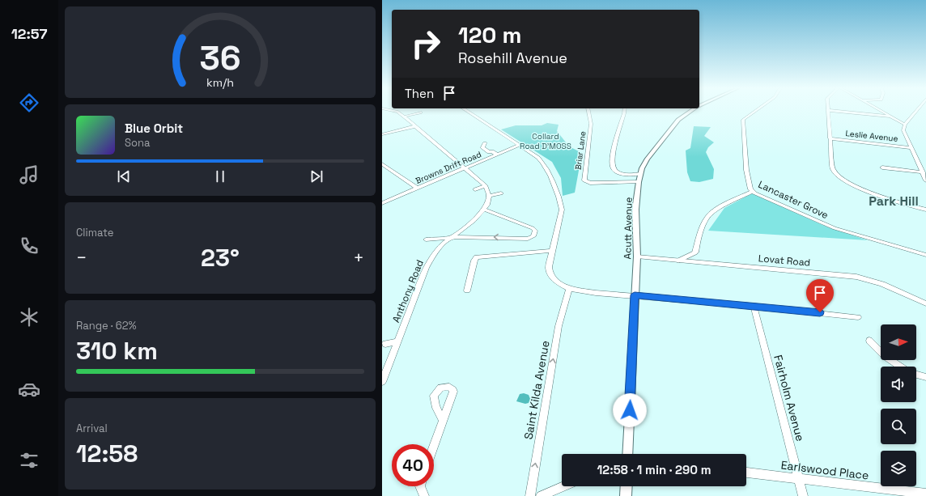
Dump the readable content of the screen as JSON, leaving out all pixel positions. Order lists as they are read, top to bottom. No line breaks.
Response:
{"streets":{"street":["Leslie Avenue","Briar Lane","Browns Drift Road","Lancaster Grove","Acutt Avenue","Lovat Road","Anthony Road","Saint Kilda Avenue","Fairholm Avenue","Earlswood Place"]},"crossings":[["Briar Lane","Acutt Avenue"],["Acutt Avenue","Lovat Road"],["Fairholm Avenue","Earlswood Place"]],"one_way":["Saint Kilda Avenue"],"districts":["Park Hill"],"parks":["Collard Road D'MOSS"],"north":"right","page":{"tabs":"12:57","turn":["120 m","Rosehill Avenue"],"then":"Then","song":["Blue Orbit","Sona"],"tile":["Climate",["Range · 62%","310 km"],["Arrival","12:58"]],"heat":["−","23°","+"],"limit":"40","trip":"12:58 · 1 min · 290 m","gauge":["36","km/h"]}}
